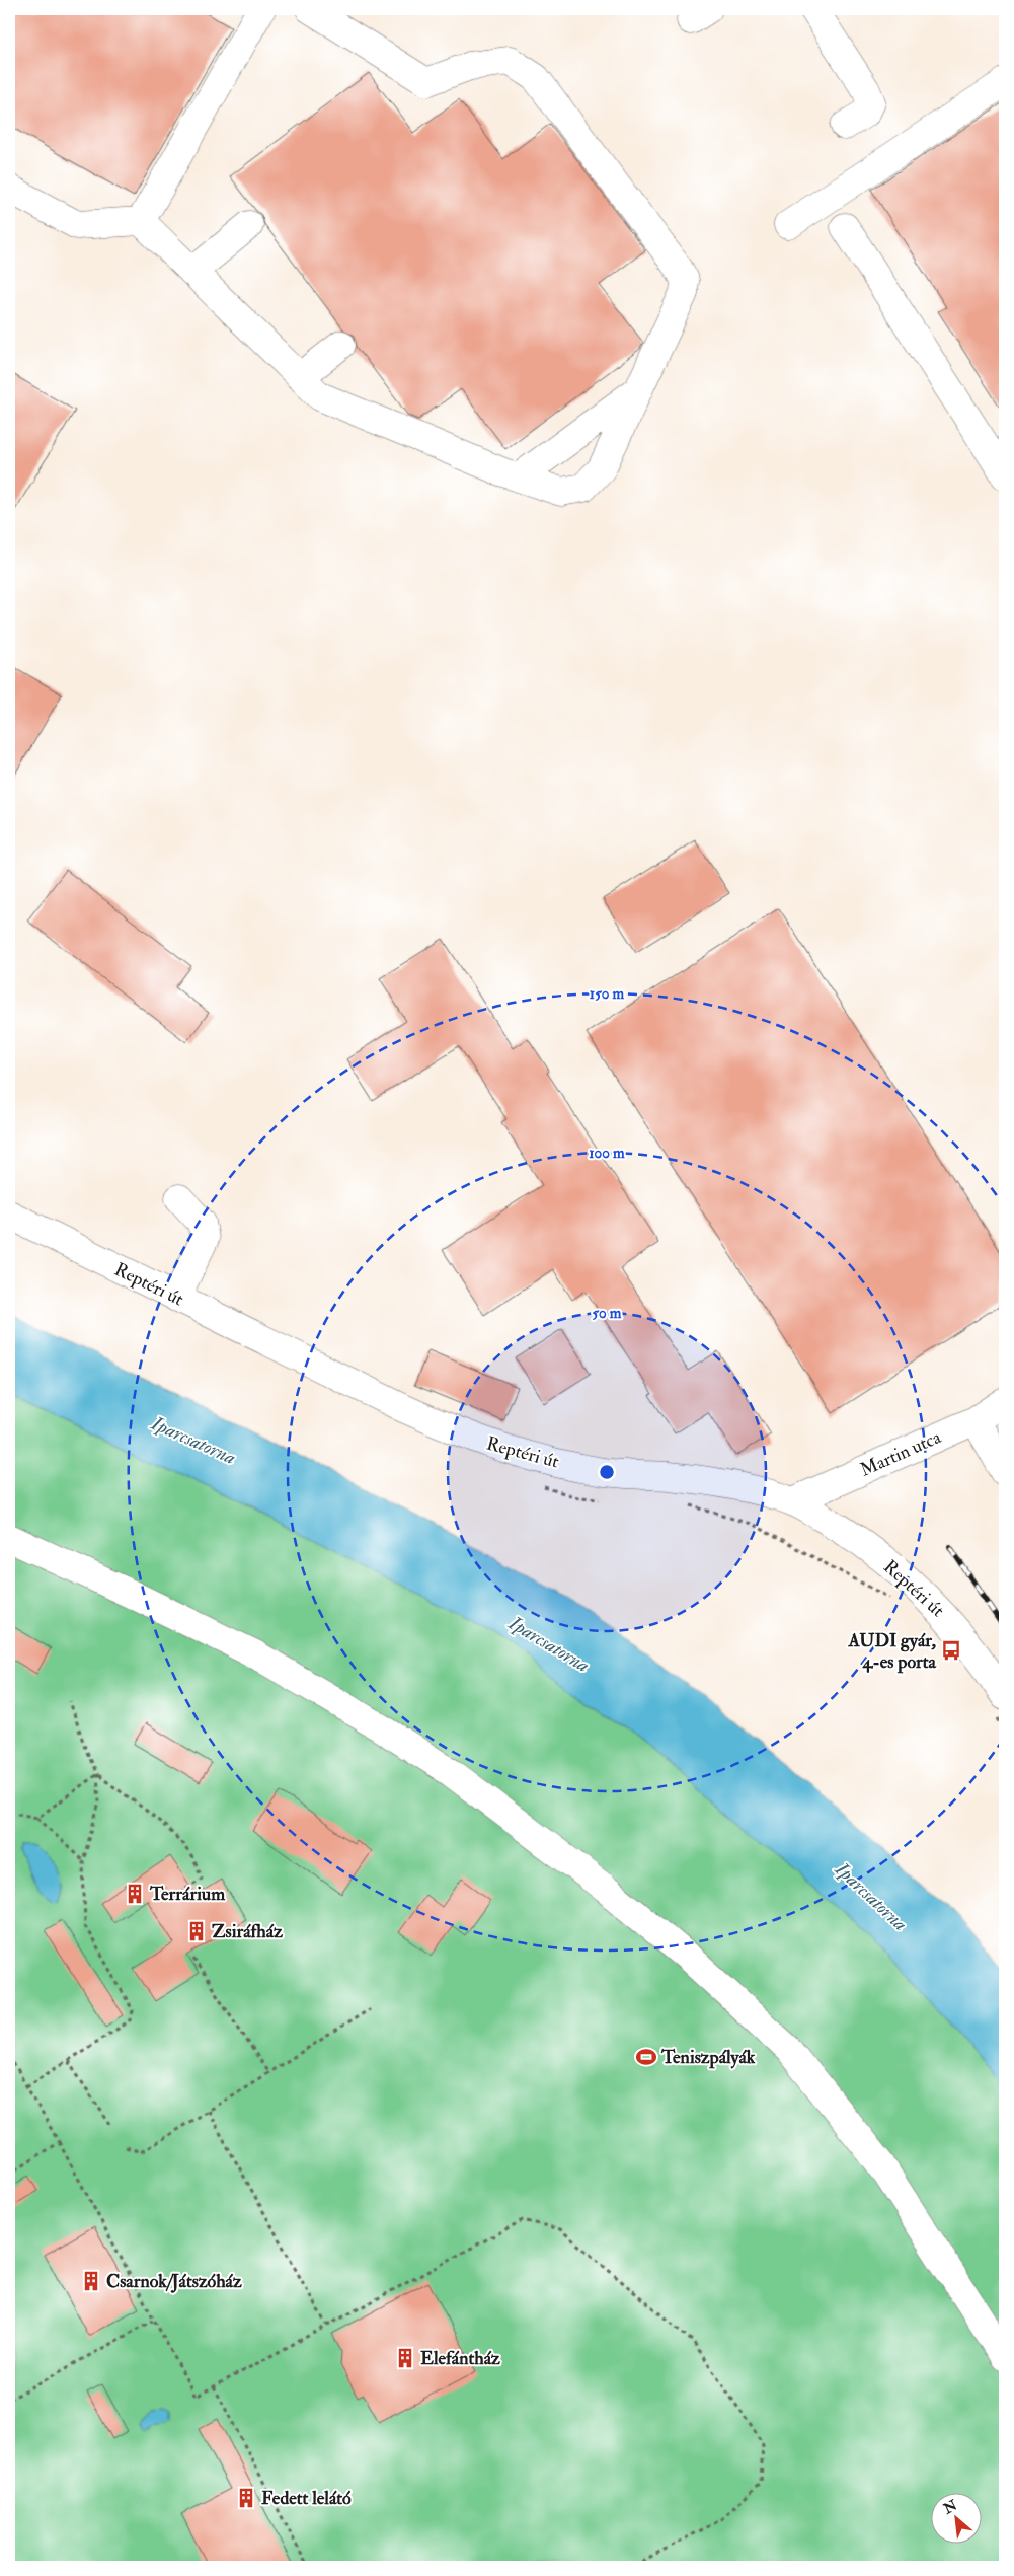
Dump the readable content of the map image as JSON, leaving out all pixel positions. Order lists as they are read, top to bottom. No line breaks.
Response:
{"streets":{"street":["Reptéri út","Martin utca"]},"crossings":[["Reptéri út","Martin utca"]],"water":["Iparcsatorna"],"places":{"bus stop":["AUDI gyár, 4-es porta"],"building":["Terrárium","Zsiráfház","Csarnok/Játszóház","Elefántház","Fedett lelátó"],"sports":["Teniszpályák"]},"north":"top left","rings":["150 m","100 m","50 m"]}
